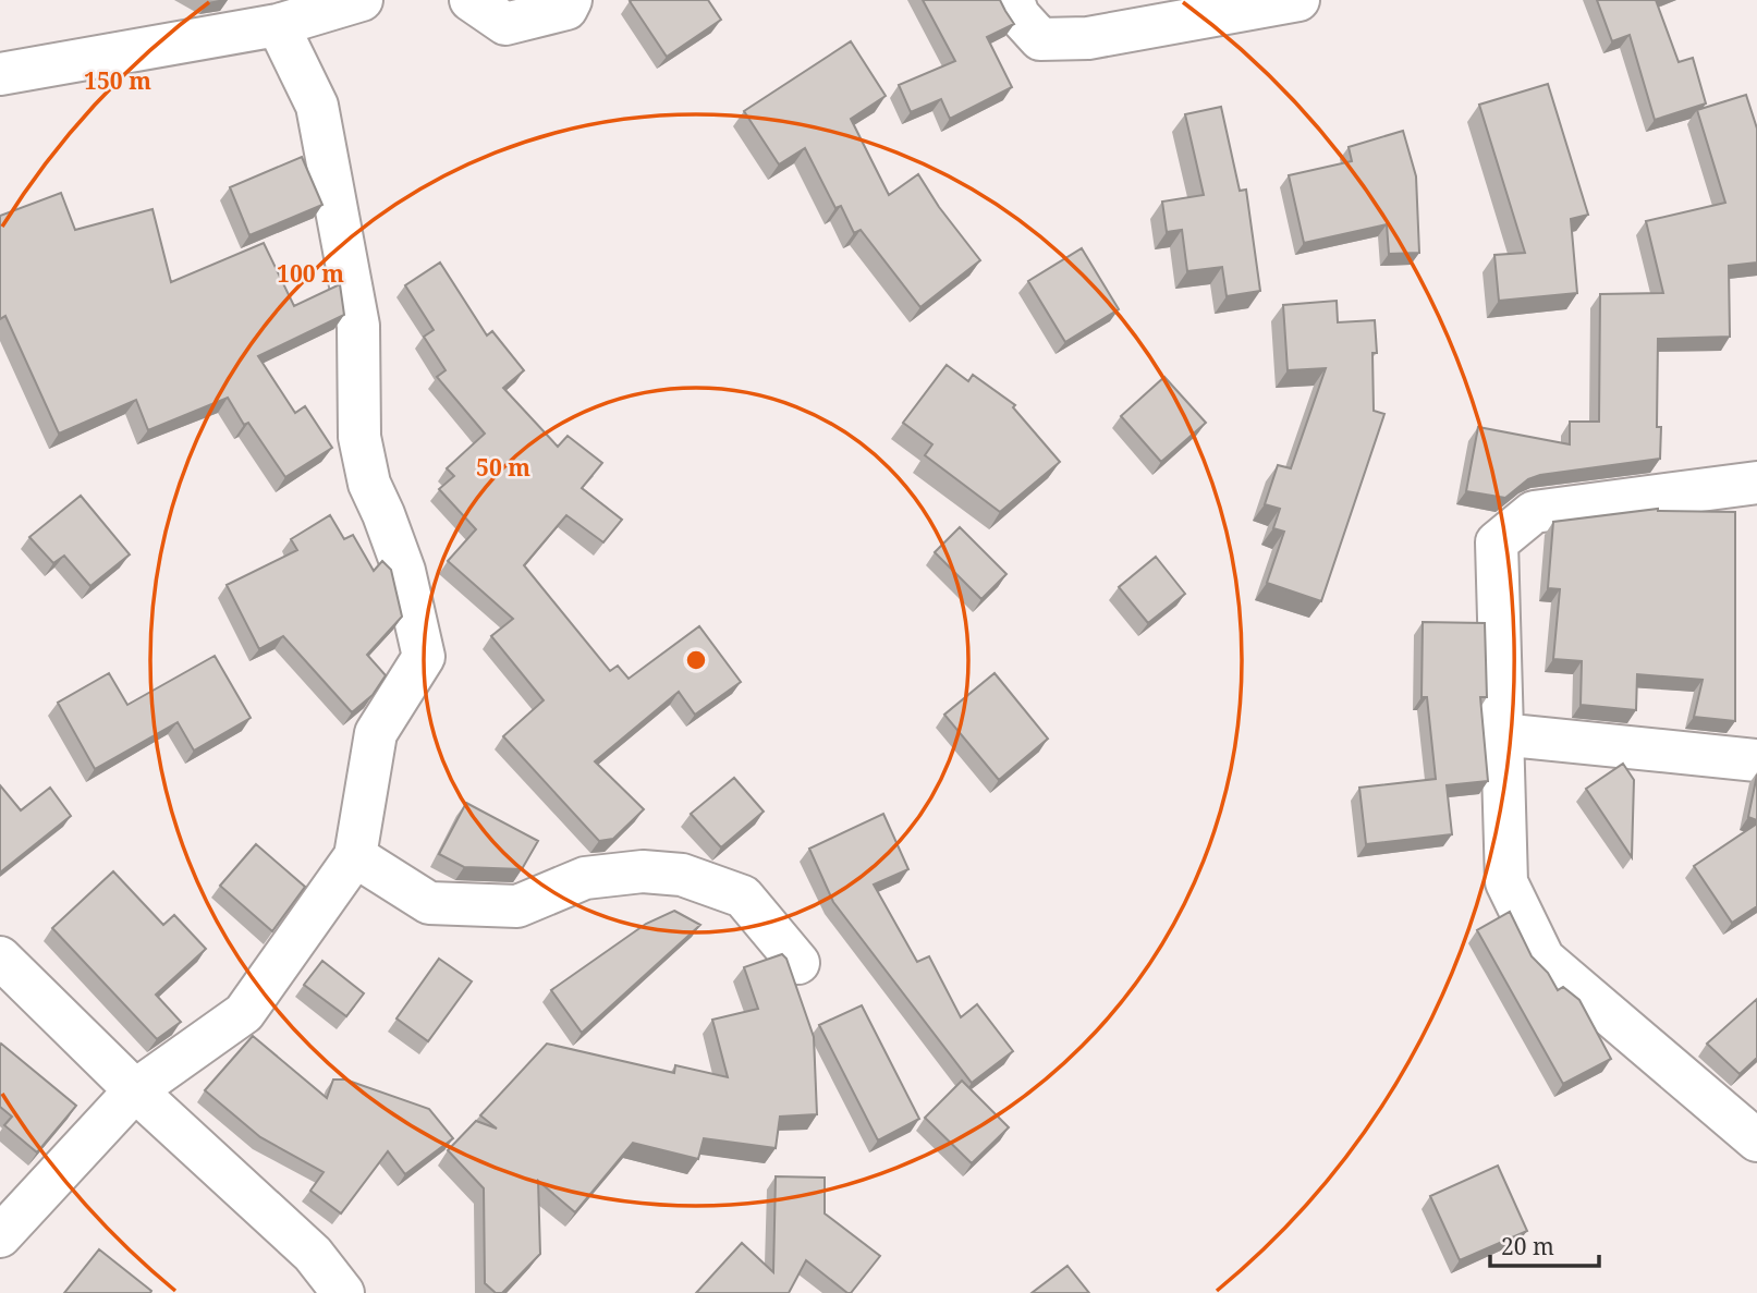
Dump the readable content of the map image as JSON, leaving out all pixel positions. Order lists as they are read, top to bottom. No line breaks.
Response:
{"scale_bar":"20 m","rings":["150 m","100 m","50 m"]}
